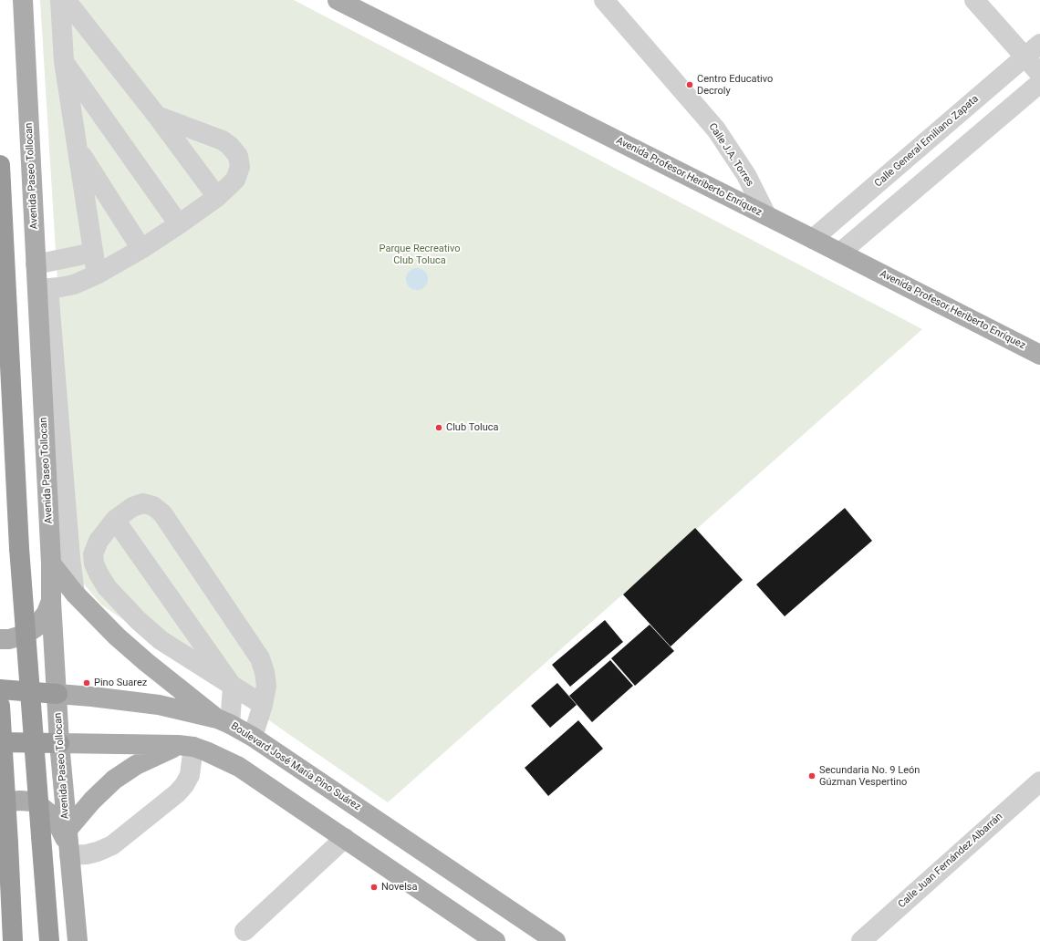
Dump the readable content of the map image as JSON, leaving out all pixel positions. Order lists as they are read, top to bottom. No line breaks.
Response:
{"streets":{"highway":["Boulevard José María Pino Suárez"],"main road":["Avenida Paseo Tollocan","Avenida Profesor Heriberto Enríquez"],"street":["Calle General Emiliano Zapata","Calle J.A. Torres","Calle Juan Fernández Albarrán"]},"crossings":[["Calle General Emiliano Zapata","Avenida Profesor Heriberto Enríquez"],["Calle J.A. Torres","Avenida Profesor Heriberto Enríquez"],["Avenida Paseo Tollocan","Boulevard José María Pino Suárez"]],"parks":["Parque Recreativo Club Toluca"],"places":["Centro Educativo Decroly","Club Toluca","Pino Suarez","Secundaria No. 9 León Gúzman Vespertino","Novelsa"]}
